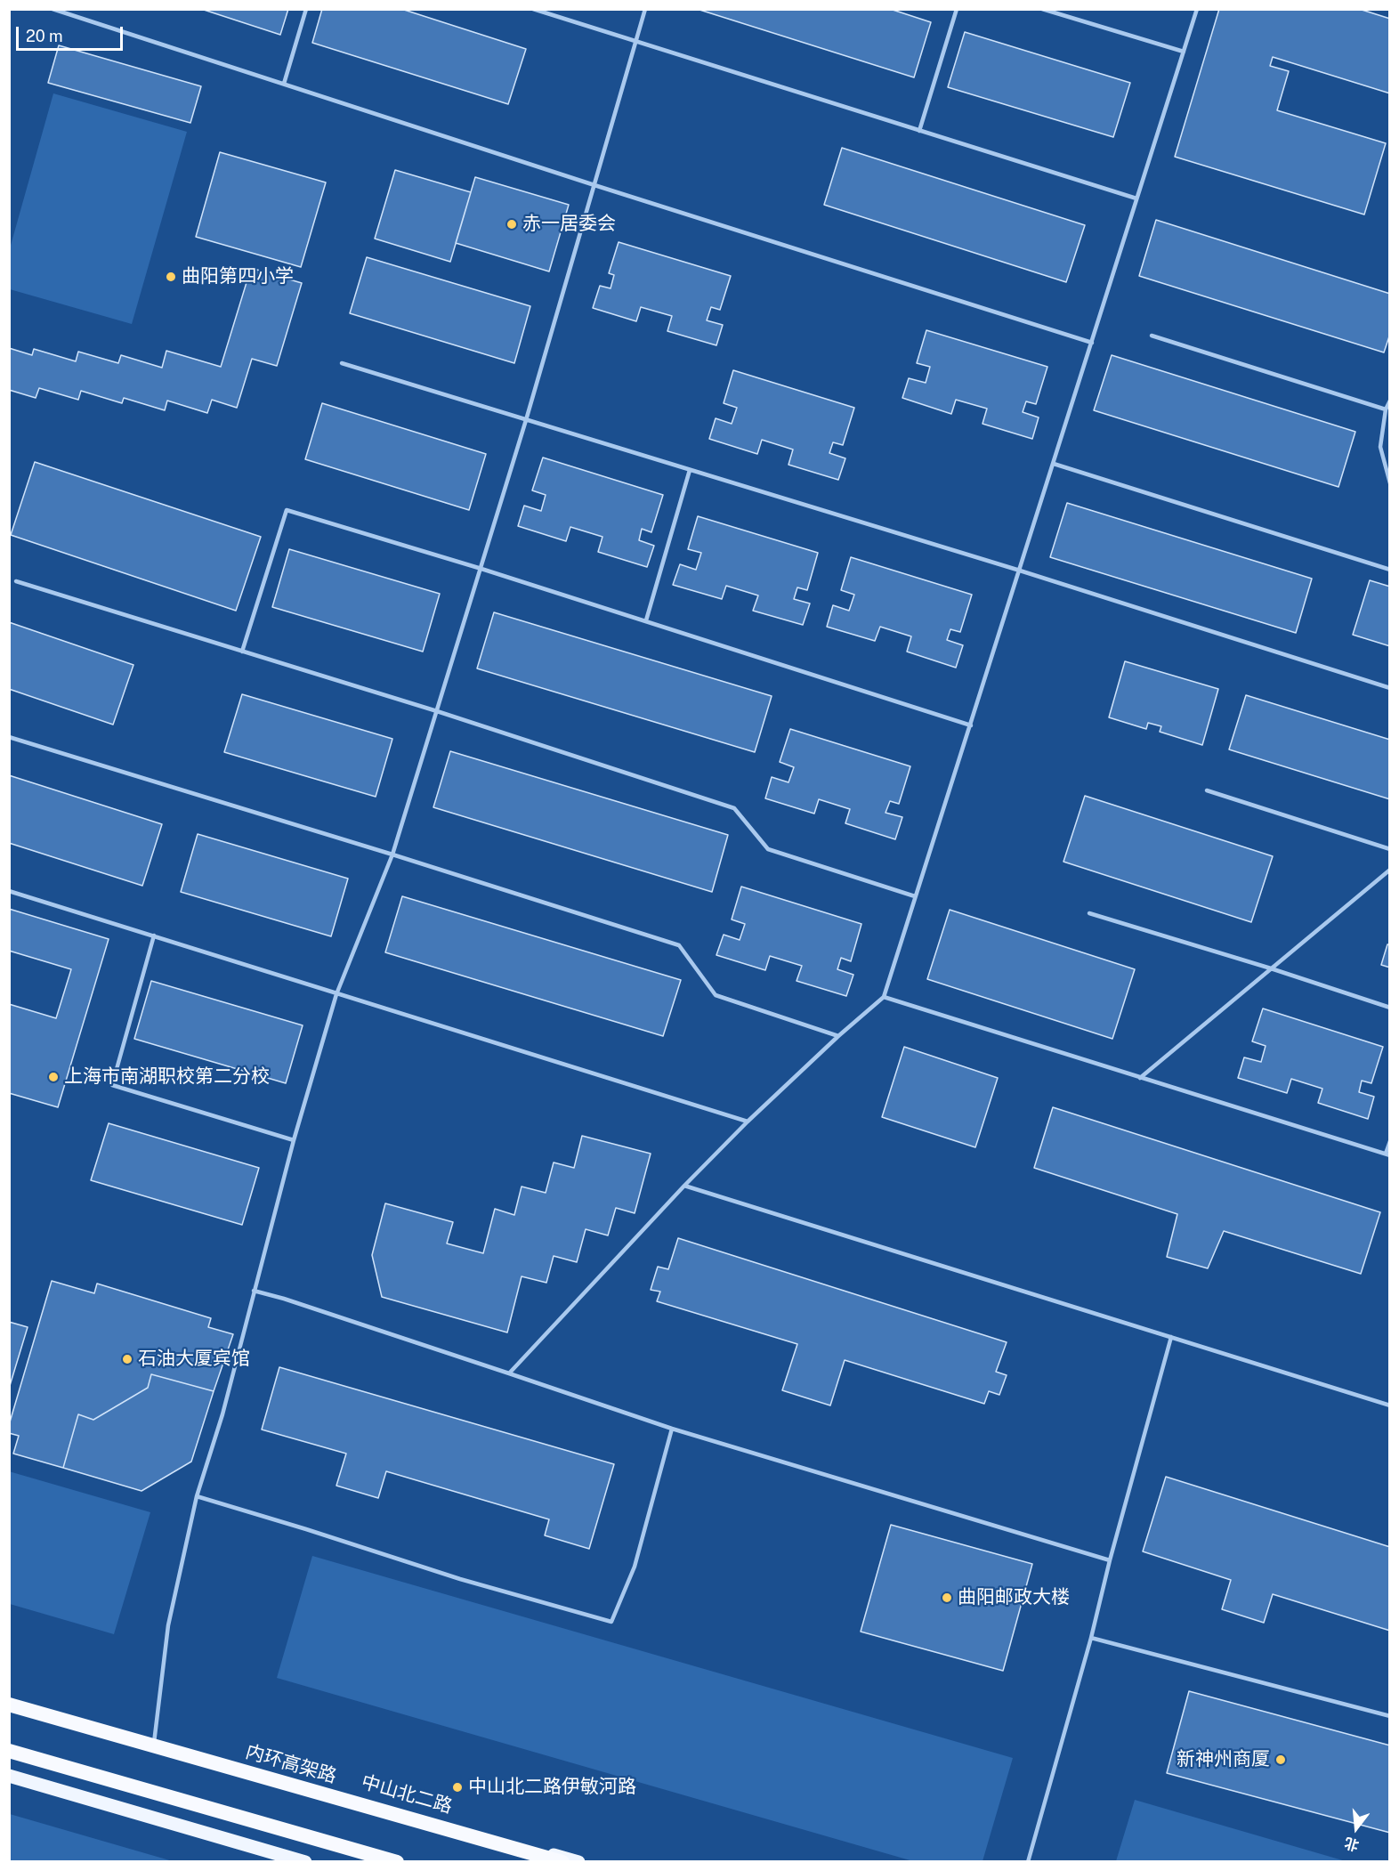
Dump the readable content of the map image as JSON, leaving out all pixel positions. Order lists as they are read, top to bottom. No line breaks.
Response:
{"streets":{"highway":["内环高架路"],"main road":["中山北二路"]},"crossings":[["内环高架路","中山北二路"]],"places":["赤一居委会","曲阳第四小学","上海市南湖职校第二分校","石油大厦宾馆","曲阳邮政大楼","新神州商厦","中山北二路伊敏河路"],"scale_bar":"20 m","north":"bottom"}
